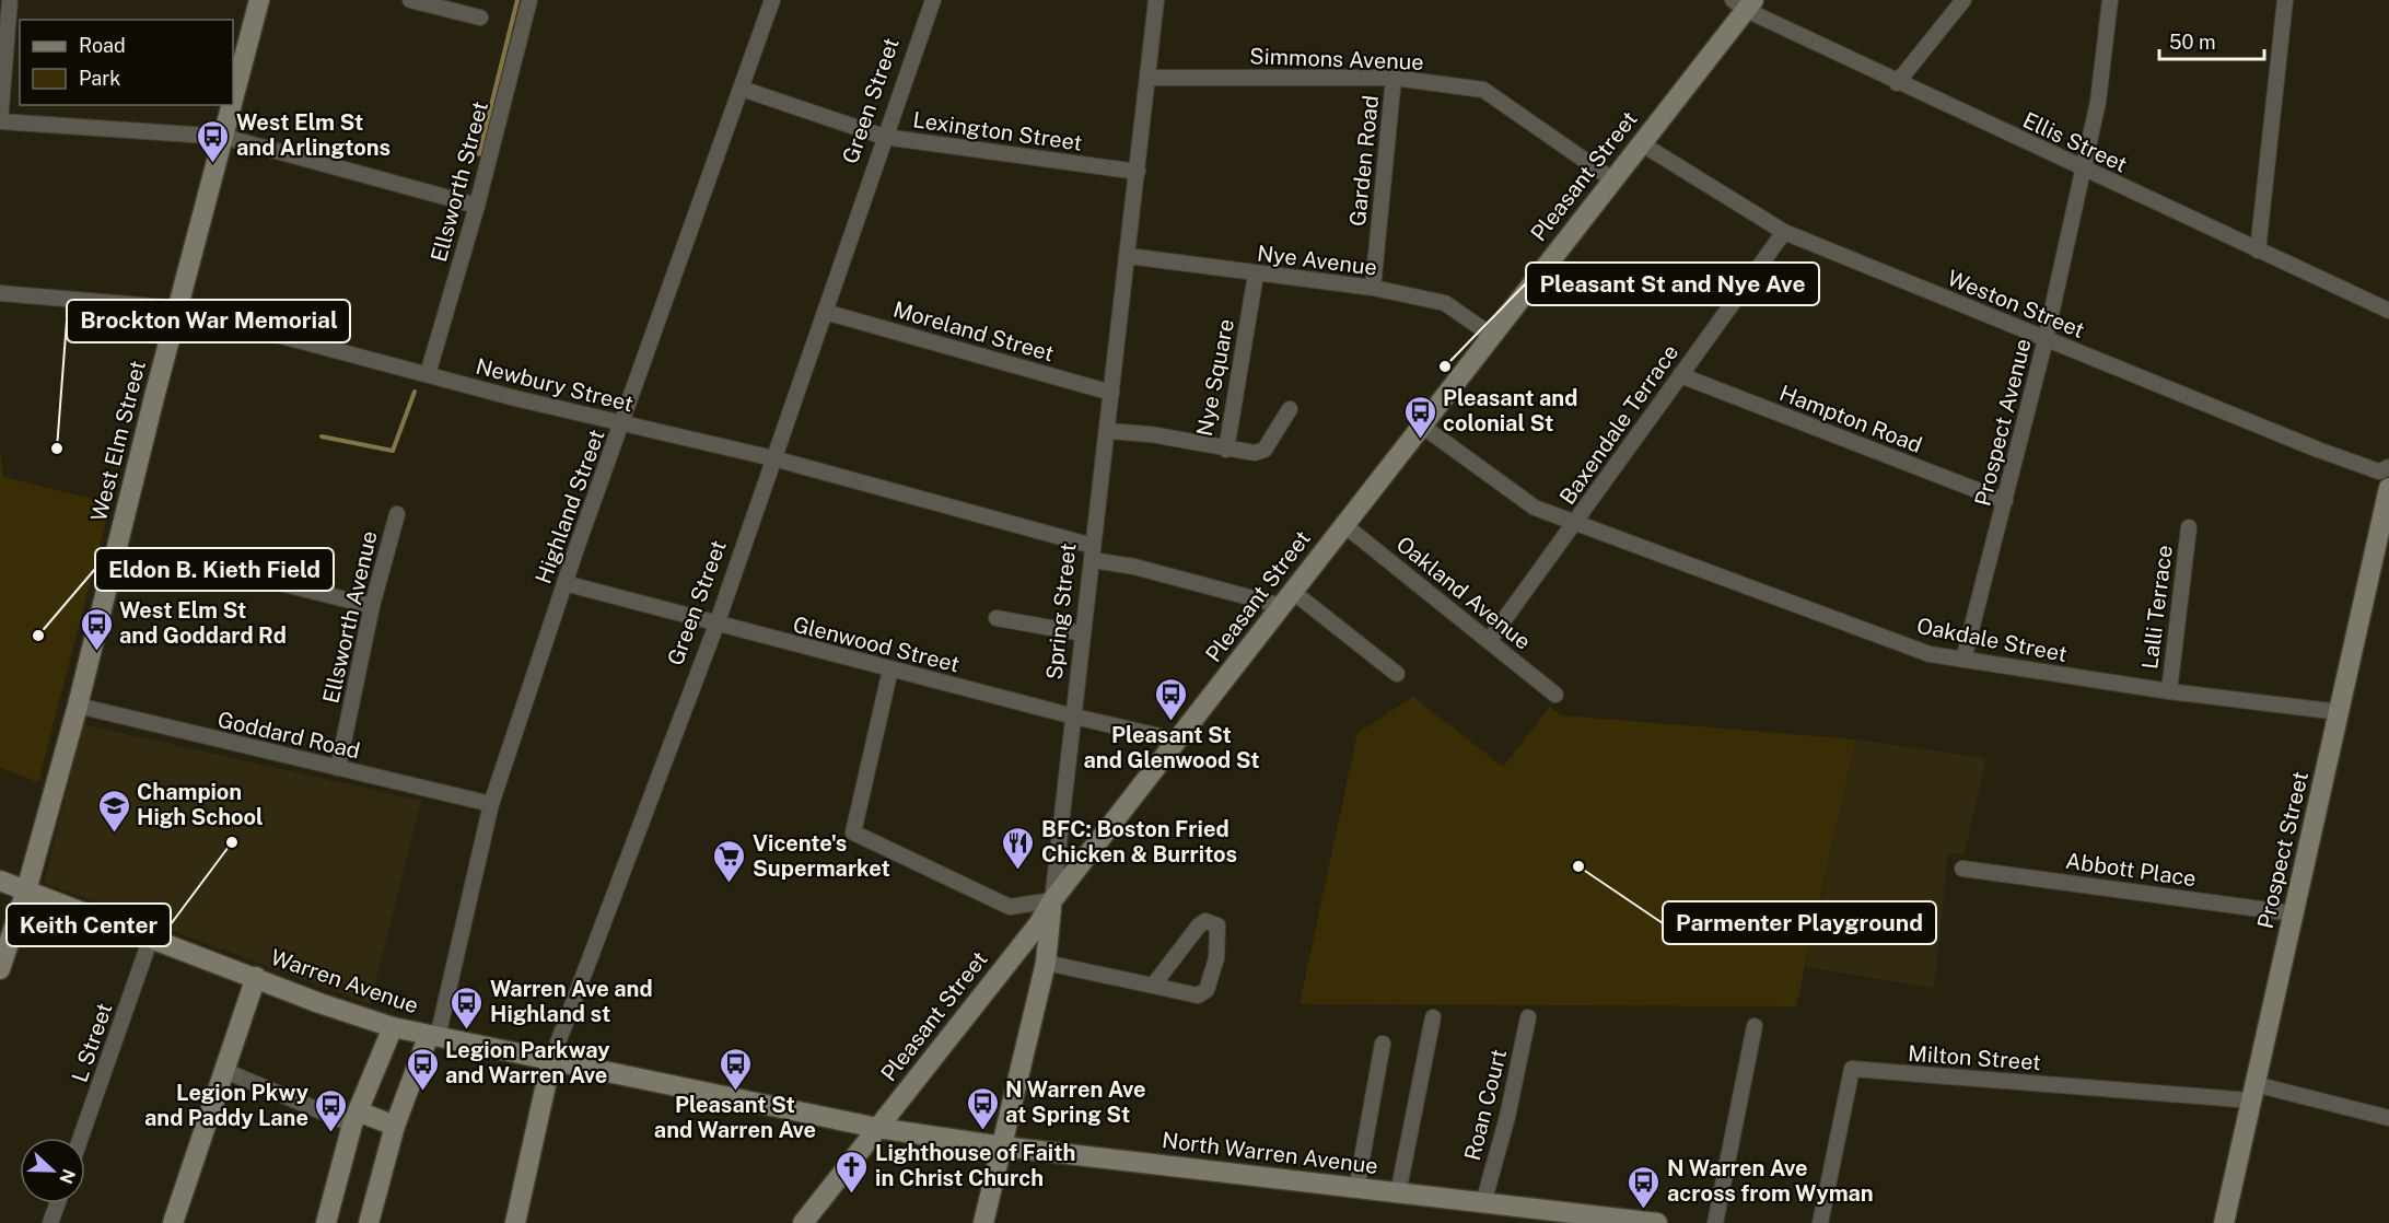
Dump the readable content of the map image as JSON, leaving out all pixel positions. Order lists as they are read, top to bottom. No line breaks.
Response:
{"streets":{"street":["Simmons Avenue","Green Street","Lexington Street","Ellis Street","Garden Road","Pleasant Street","Ellsworth Street","Nye Avenue","Weston Street","Moreland Street","Nye Square","Newbury Street","Hampton Road","Prospect Avenue","Baxendale Terrace","West Elm Street","Highland Street","Oakland Avenue","Lalli Terrace","Spring Street","Ellsworth Avenue","Oakdale Street","Glenwood Street","Goddard Road","Prospect Street","Abbott Place","Warren Avenue","L Street","Milton Street","Roan Court","North Warren Avenue"]},"crossings":[["Simmons Avenue","Garden Road"],["Simmons Avenue","Pleasant Street"],["Simmons Avenue","Spring Street"],["Green Street","Lexington Street"],["Green Street","Moreland Street"],["Green Street","Newbury Street"],["Green Street","Glenwood Street"],["Green Street","Warren Avenue"],["Lexington Street","Highland Street"],["Lexington Street","Spring Street"],["Ellis Street","Pleasant Street"],["Ellis Street","Prospect Avenue"],["Garden Road","Nye Avenue"],["Pleasant Street","Nye Avenue"],["Pleasant Street","Weston Street"],["Pleasant Street","Newbury Street"],["Pleasant Street","Oakland Avenue"],["Pleasant Street","Spring Street"],["Pleasant Street","Oakdale Street"],["Pleasant Street","Glenwood Street"],["Pleasant Street","Warren Avenue"],["Pleasant Street","North Warren Avenue"],["Ellsworth Street","Newbury Street"],["Nye Avenue","Nye Square"],["Nye Avenue","Spring Street"],["Weston Street","Prospect Avenue"],["Weston Street","Baxendale Terrace"],["Moreland Street","Spring Street"],["Nye Square","Spring Street"],["Newbury Street","West Elm Street"],["Newbury Street","Highland Street"],["Newbury Street","Spring Street"],["Hampton Road","Prospect Avenue"],["Hampton Road","Baxendale Terrace"],["Prospect Avenue","Oakdale Street"],["Baxendale Terrace","Oakland Avenue"],["Baxendale Terrace","Oakdale Street"],["West Elm Street","Goddard Road"],["West Elm Street","Warren Avenue"],["Highland Street","Glenwood Street"],["Highland Street","Goddard Road"],["Highland Street","Warren Avenue"],["Lalli Terrace","Oakdale Street"],["Spring Street","Glenwood Street"],["Spring Street","North Warren Avenue"],["Ellsworth Avenue","Goddard Road"],["Oakdale Street","Prospect Street"],["Prospect Street","Abbott Place"],["Prospect Street","Milton Street"],["Warren Avenue","L Street"],["Warren Avenue","North Warren Avenue"],["Roan Court","North Warren Avenue"]],"places":{"bus stop":["West Elm St and Arlingtons","Pleasant and colonial St","West Elm St and Goddard Rd","Pleasant St and Glenwood St","Warren Ave and Highland st","Legion Parkway and Warren Ave","Pleasant St and Warren Ave","N Warren Ave at Spring St","Legion Pkwy and Paddy Lane","N Warren Ave across from Wyman"],"other":["Pleasant St and Nye Ave","Brockton War Memorial","Eldon B. Kieth Field","Keith Center","Parmenter Playground"],"school or university":["Champion High School"],"restaurant":["BFC: Boston Fried Chicken & Burritos"],"supermarket":["Vicente's Supermarket"],"church":["Lighthouse of Faith in Christ Church"]},"legend":["Road","Park"],"scale_bar":"50 m","north":"right"}
